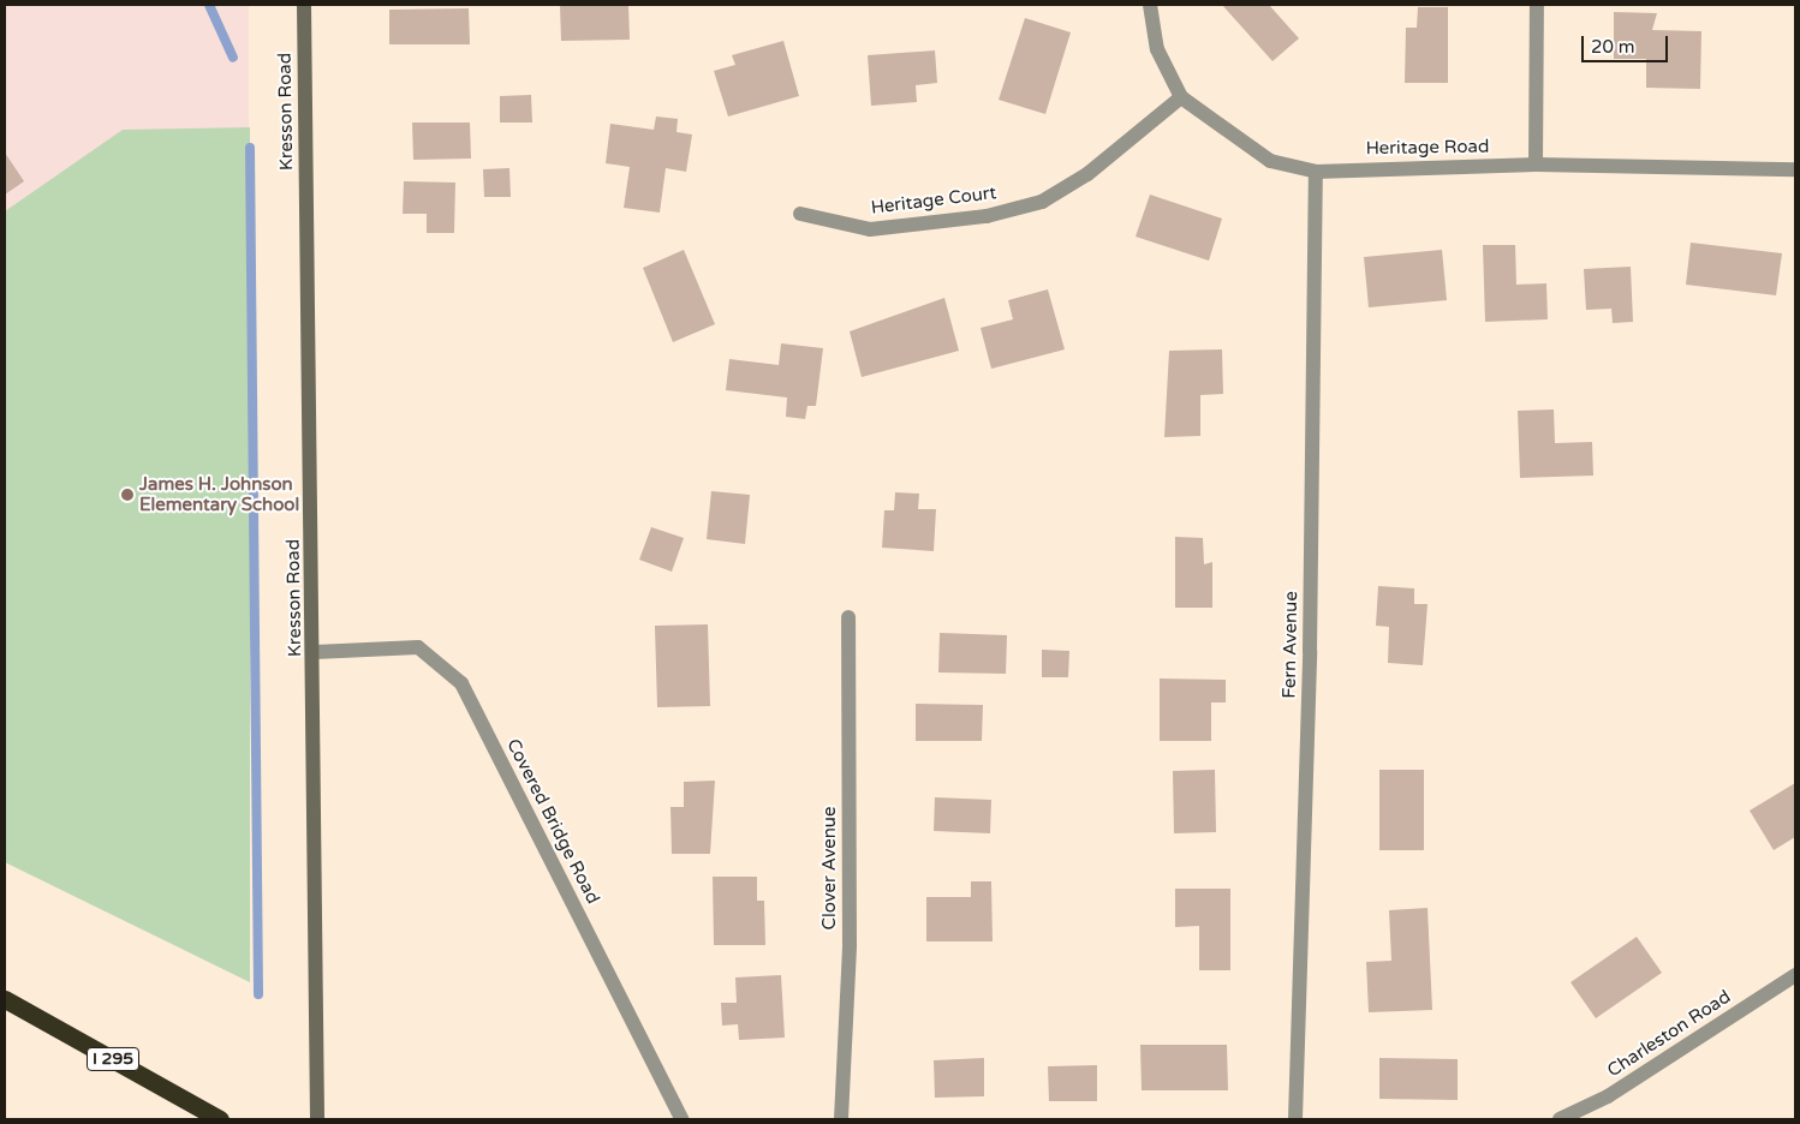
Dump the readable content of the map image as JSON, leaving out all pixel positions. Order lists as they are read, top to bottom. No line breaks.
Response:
{"streets":{"highway":["I 295"],"street":["Kresson Road","Heritage Road","Heritage Court","Fern Avenue","Covered Bridge Road","Clover Avenue","Charleston Road"]},"crossings":[["Kresson Road","Covered Bridge Road"],["Heritage Road","Heritage Court"],["Heritage Road","Fern Avenue"]],"places":["James H. Johnson Elementary School"],"scale_bar":"20 m"}
